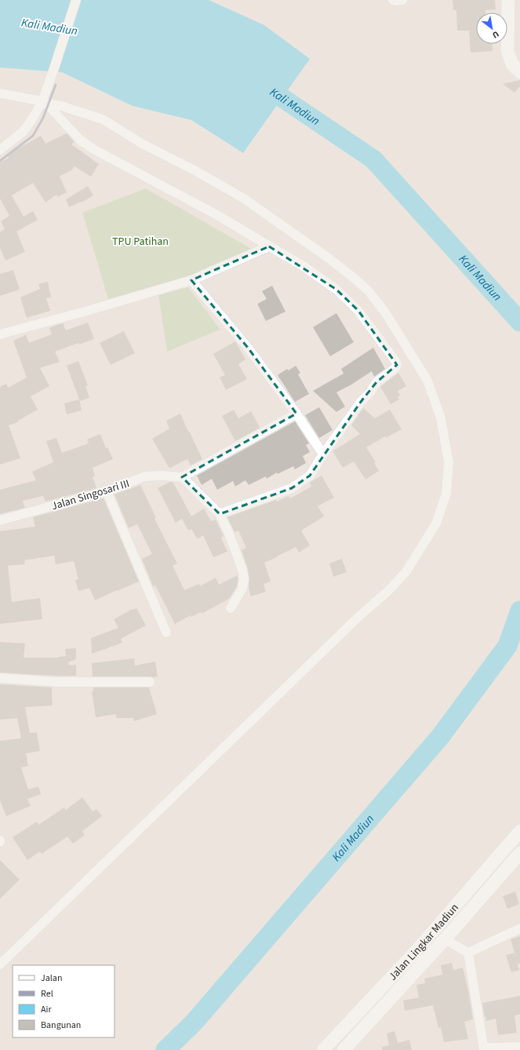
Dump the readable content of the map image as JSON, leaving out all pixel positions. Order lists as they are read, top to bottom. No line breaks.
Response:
{"streets":{"main road":["Jalan Lingkar Madiun"],"street":["Jalan Singosari III"]},"water":["Kali Madiun"],"parks":["TPU Patihan"],"legend":["Jalan","Rel","Air","Bangunan"],"north":"bottom right"}
